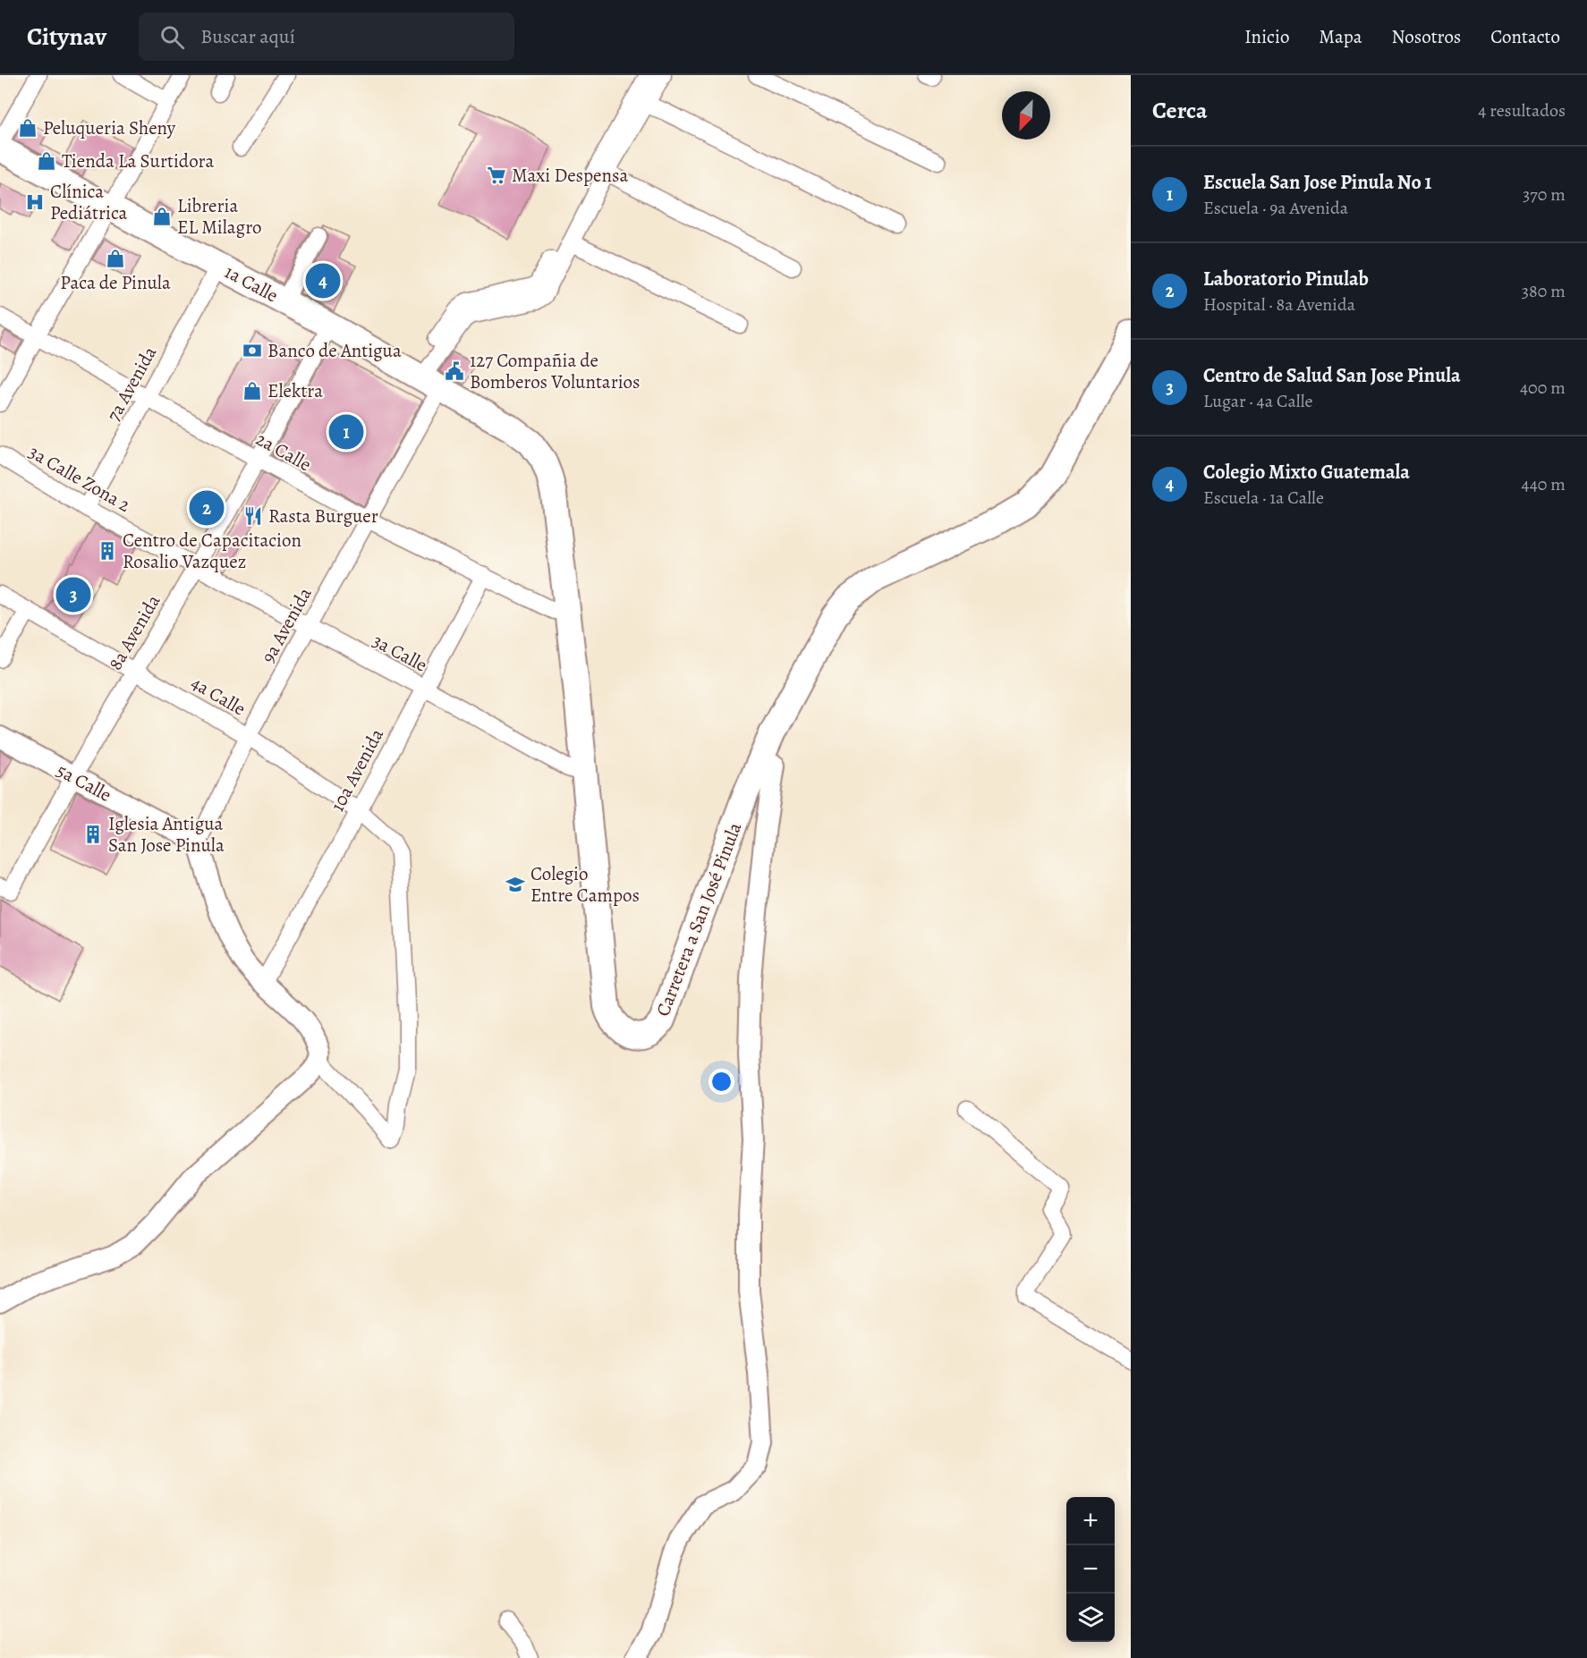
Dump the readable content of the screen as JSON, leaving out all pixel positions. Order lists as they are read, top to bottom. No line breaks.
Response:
{"streets":{"main road":["1a Calle","Carretera a San José Pinula"],"street":["7a Avenida","2a Calle","3a Calle Zona 2","9a Avenida","8a Avenida","3a Calle","4a Calle","10a Avenida","5a Calle"]},"crossings":[["1a Calle","7a Avenida"],["1a Calle","9a Avenida"],["1a Calle","8a Avenida"],["1a Calle","Carretera a San José Pinula"],["7a Avenida","2a Calle"],["7a Avenida","3a Calle Zona 2"],["2a Calle","9a Avenida"],["2a Calle","8a Avenida"],["2a Calle","10a Avenida"],["2a Calle","Carretera a San José Pinula"],["3a Calle Zona 2","8a Avenida"],["3a Calle Zona 2","3a Calle"],["9a Avenida","3a Calle"],["9a Avenida","4a Calle"],["9a Avenida","5a Calle"],["8a Avenida","3a Calle"],["8a Avenida","4a Calle"],["8a Avenida","5a Calle"],["3a Calle","10a Avenida"],["3a Calle","Carretera a San José Pinula"],["4a Calle","10a Avenida"]],"places":{"shop":["Peluqueria Sheny","Tienda La Surtidora","Libreria EL Milagro","Paca de Pinula","Elektra"],"supermarket":["Maxi Despensa"],"hospital":["Clínica Pediátrica"],"bank":["Banco de Antigua"],"public building":["127 Compañia de Bomberos Voluntarios"],"restaurant":["Rasta Burguer"],"building":["Centro de Capacitacion Rosalio Vazquez","Iglesia Antigua San Jose Pinula"],"school or university":["Colegio Entre Campos"]},"north":"bottom left","page":{"header":"Citynav","search":"Buscar aquí","nav":["Inicio","Mapa","Nosotros","Contacto"],"heading":["Cerca","4 resultados"],"list":[{"mark":"1","name":"Escuela San Jose Pinula No 1","note":"Escuela · 9a Avenida","value":"370 m"},{"mark":"2","name":"Laboratorio Pinulab","note":"Hospital · 8a Avenida","value":"380 m"},{"mark":"3","name":"Centro de Salud San Jose Pinula","note":"Lugar · 4a Calle","value":"400 m"},{"mark":"4","name":"Colegio Mixto Guatemala","note":"Escuela · 1a Calle","value":"440 m"}],"pins":["4","1","2","3"],"map_buttons":["+","−"]}}
